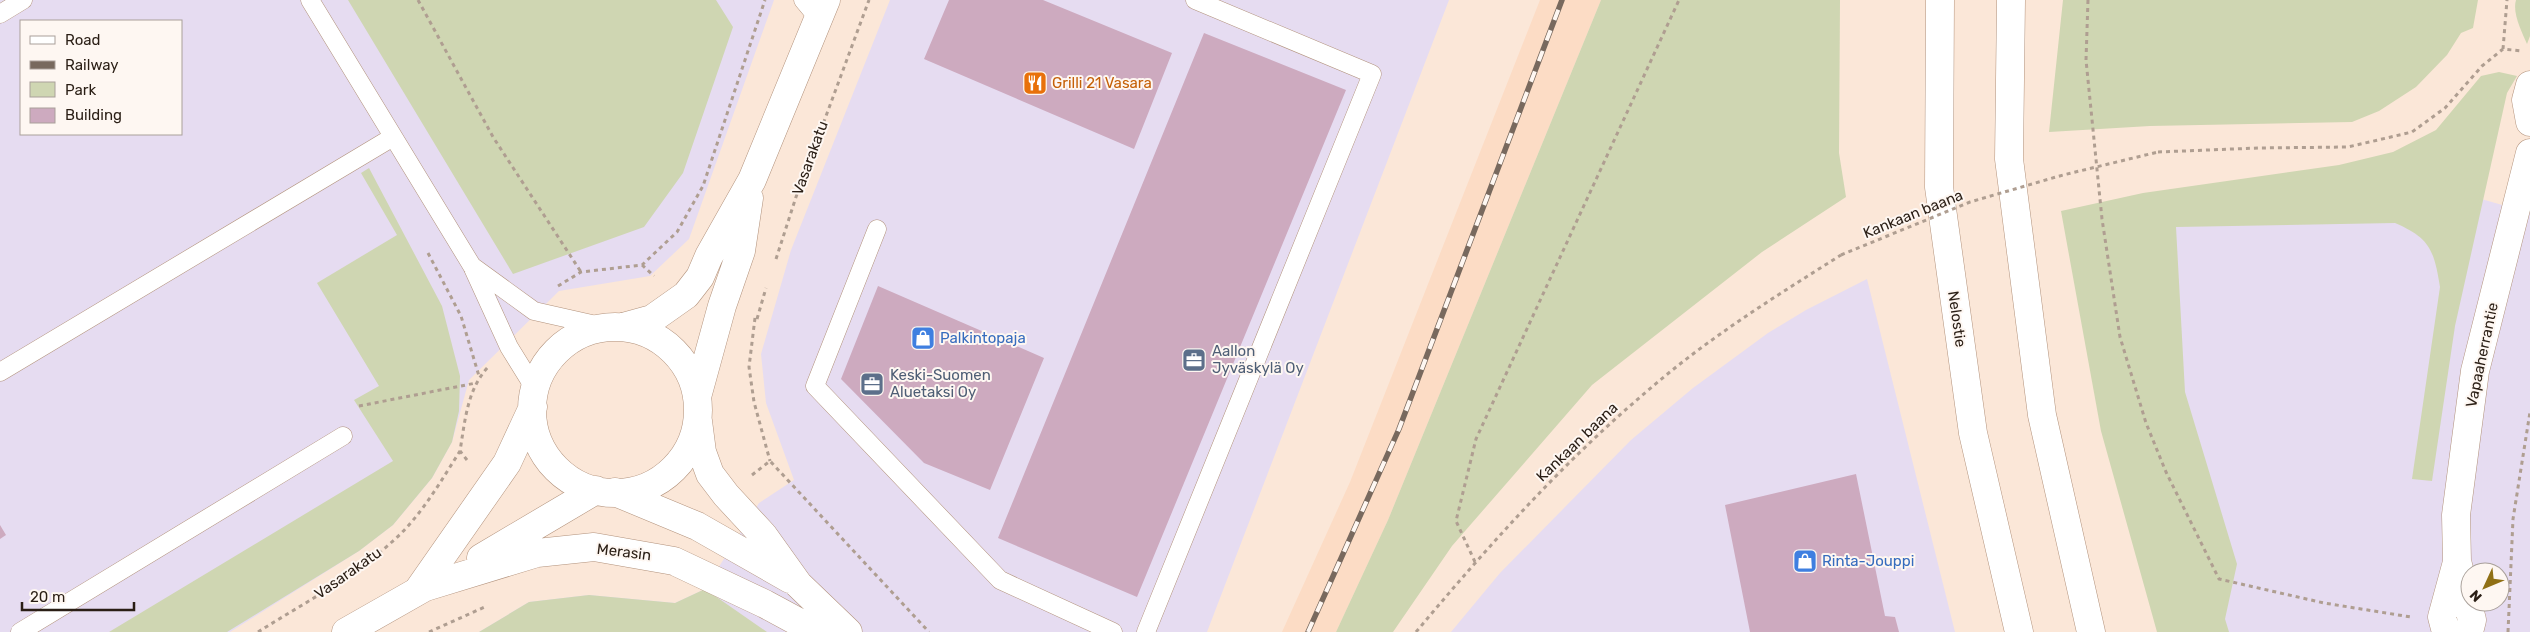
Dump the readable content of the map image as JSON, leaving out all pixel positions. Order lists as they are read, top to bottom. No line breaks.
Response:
{"streets":{"main road":["Nelostie","Vapaaherrantie","Merasin"],"path":["Vasarakatu","Kankaan baana"]},"places":{"restaurant":["Grilli 21 Vasara"],"shop":["Palkintopaja","Rinta-Jouppi"],"office":["Aallon Jyväskylä Oy","Keski-Suomen Aluetaksi Oy"]},"legend":["Road","Railway","Park","Building"],"scale_bar":"20 m","north":"bottom left"}
